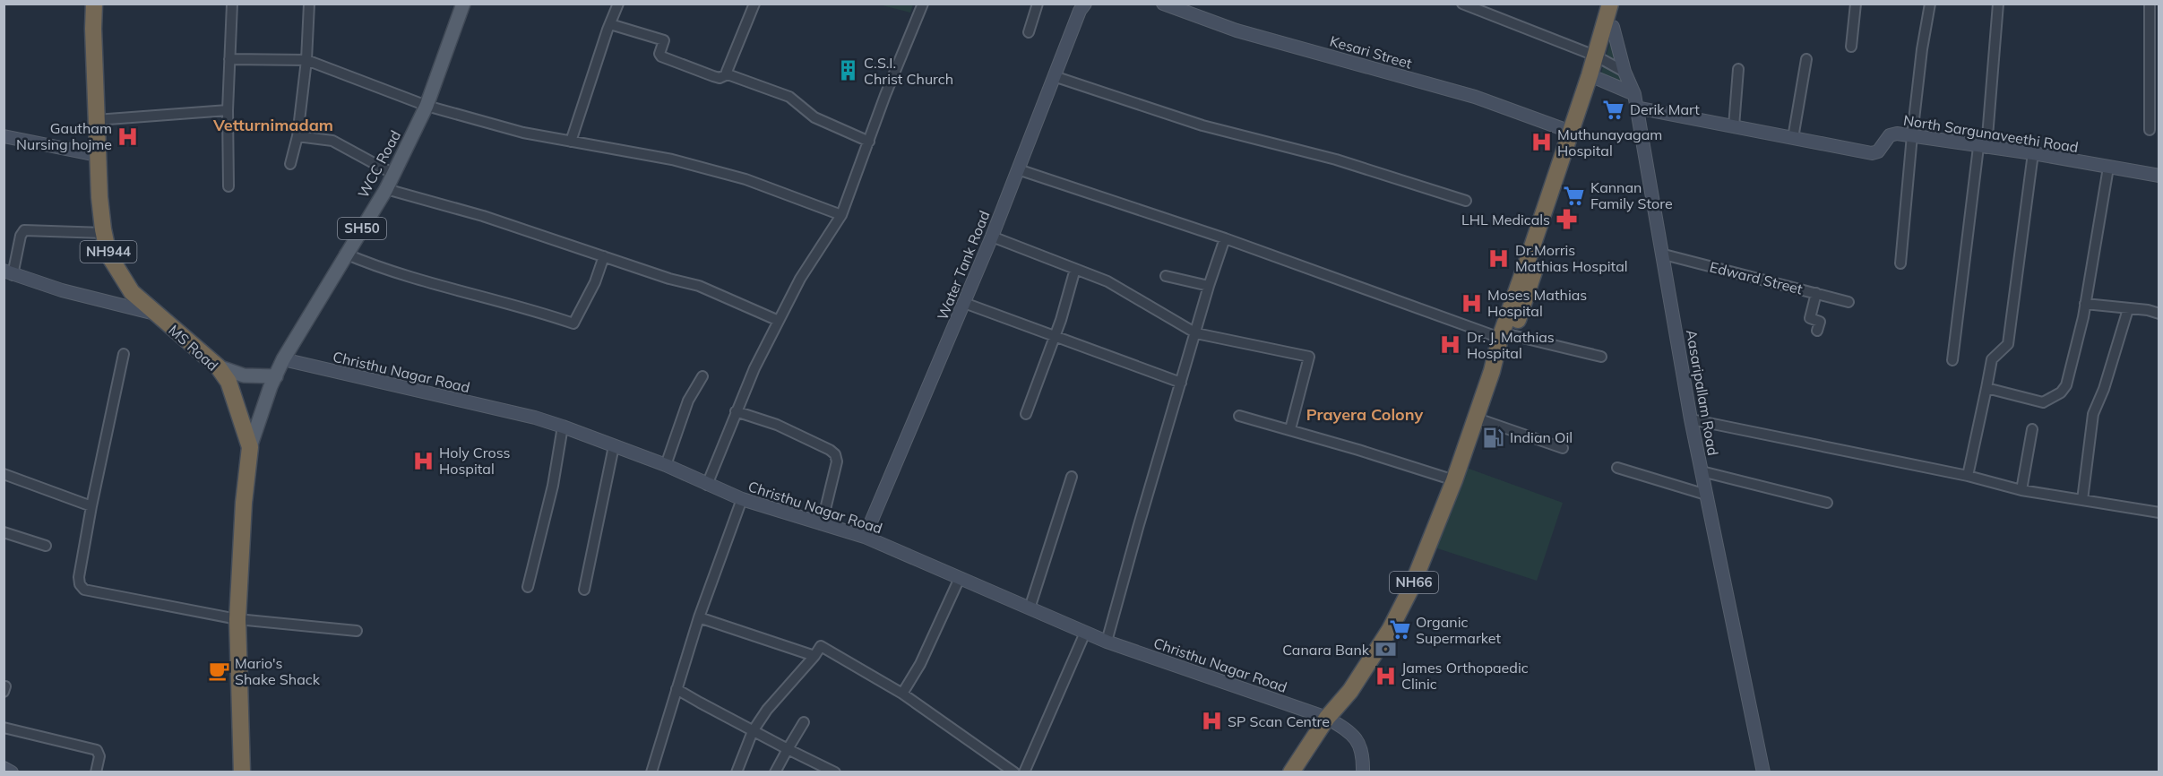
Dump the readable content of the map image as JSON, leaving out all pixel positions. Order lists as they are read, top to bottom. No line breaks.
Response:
{"streets":{"highway":["NH944","MS Road","NH66"],"main road":["WCC Road","SH50"],"street":["Kesari Street","North Sargunaveethi Road","Water Tank Road","Edward Street","Christhu Nagar Road","Aasaripallam Road"]},"crossings":[["Kesari Street","NH66"],["North Sargunaveethi Road","Aasaripallam Road"],["WCC Road","MS Road"],["WCC Road","Christhu Nagar Road"],["Water Tank Road","Christhu Nagar Road"],["Edward Street","Aasaripallam Road"],["Christhu Nagar Road","NH66"],["Aasaripallam Road","NH66"]],"districts":["Vetturnimadam","Prayera Colony"],"places":{"building":["C.S.I. Christ Church"],"supermarket":["Derik Mart","Kannan Family Store","Organic Supermarket"],"hospital":["Gautham Nursing hojme","Muthunayagam Hospital","Dr.Morris Mathias Hospital","Moses Mathias Hospital","Dr. J. Mathias Hospital","Holy Cross Hospital","James Orthopaedic Clinic","SP Scan Centre"],"pharmacy":["LHL Medicals"],"fuel station":["Indian Oil"],"bank":["Canara Bank"],"cafe":["Mario's Shake Shack"]}}
